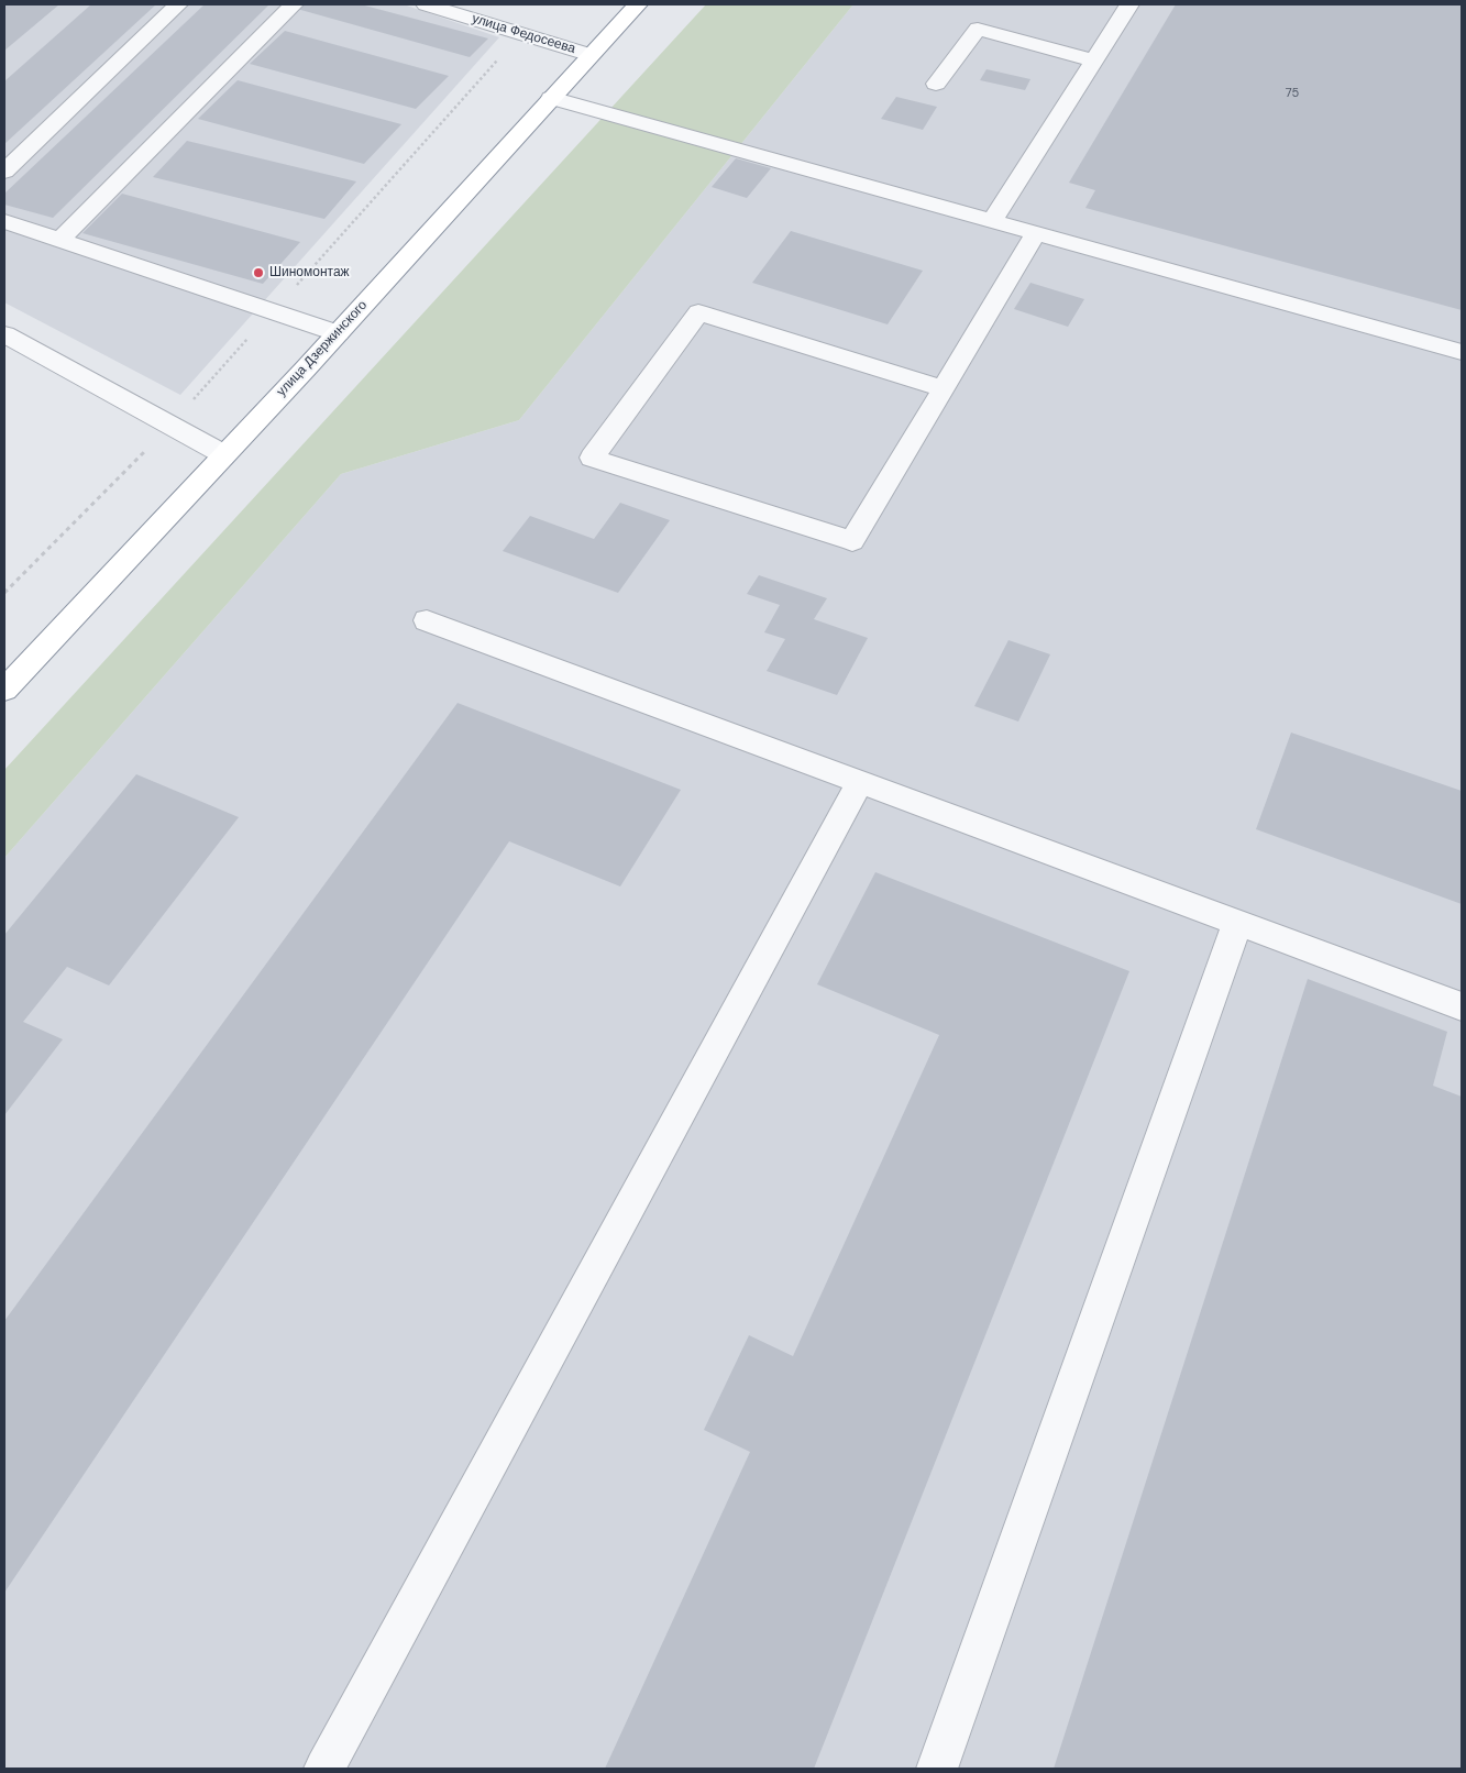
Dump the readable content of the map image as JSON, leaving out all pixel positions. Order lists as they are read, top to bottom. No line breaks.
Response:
{"streets":{"highway":["улица Дзержинского"],"street":["улица Федосеева"]},"crossings":[["улица Федосеева","улица Дзержинского"]],"places":["Шиномонтаж"],"house_numbers":["75"]}
